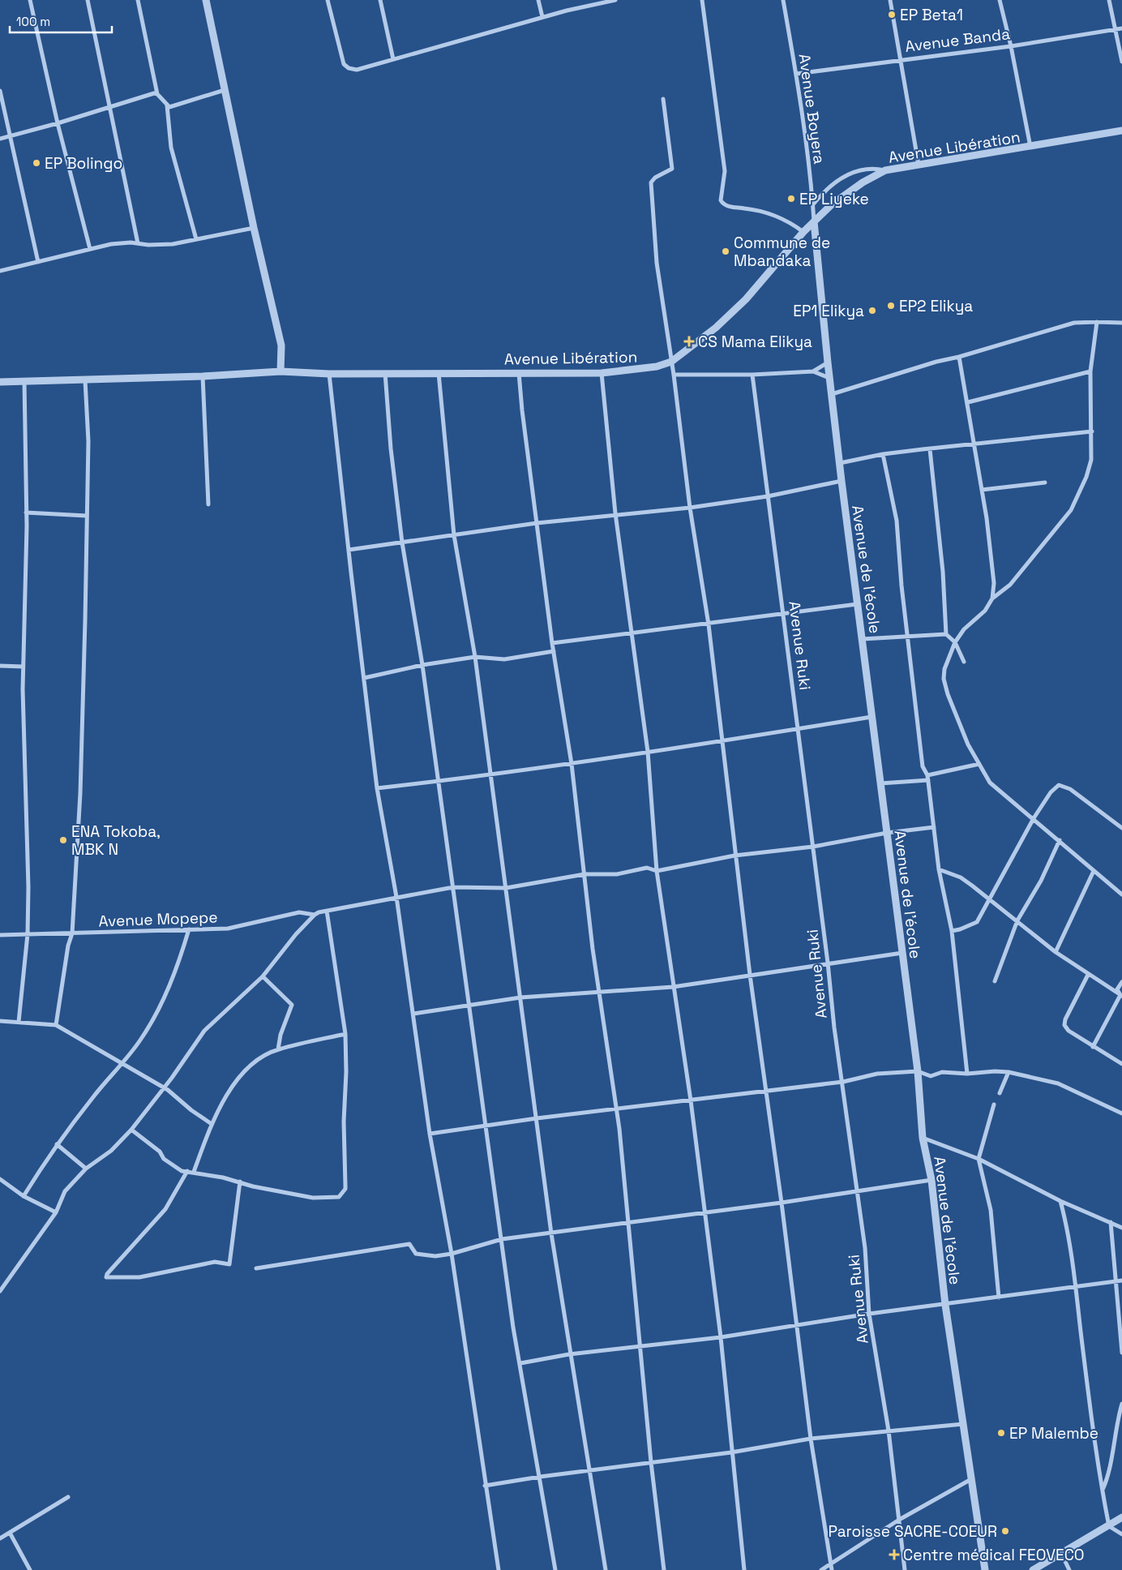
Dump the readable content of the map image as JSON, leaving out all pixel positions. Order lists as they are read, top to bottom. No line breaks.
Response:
{"streets":{"street":["Avenue Banda","Avenue Boyera","Avenue Libération","Avenue de l'école","Avenue Ruki","Avenue Mopepe"]},"crossings":[["Avenue Banda","Avenue Boyera"],["Avenue Boyera","Avenue Libération"],["Avenue Boyera","Avenue de l'école"],["Avenue Libération","Avenue de l'école"]],"places":{"other":["EP Beta1","EP Bolingo","EP Liyeke","Commune de Mbandaka","EP2 Elikya","EP1 Elikya","ENA Tokoba, MBK N","EP Malembe","Paroisse SACRE-COEUR"],"health":["CS Mama Elikya","Centre médical FEOVECO"]},"scale_bar":"100 m"}
